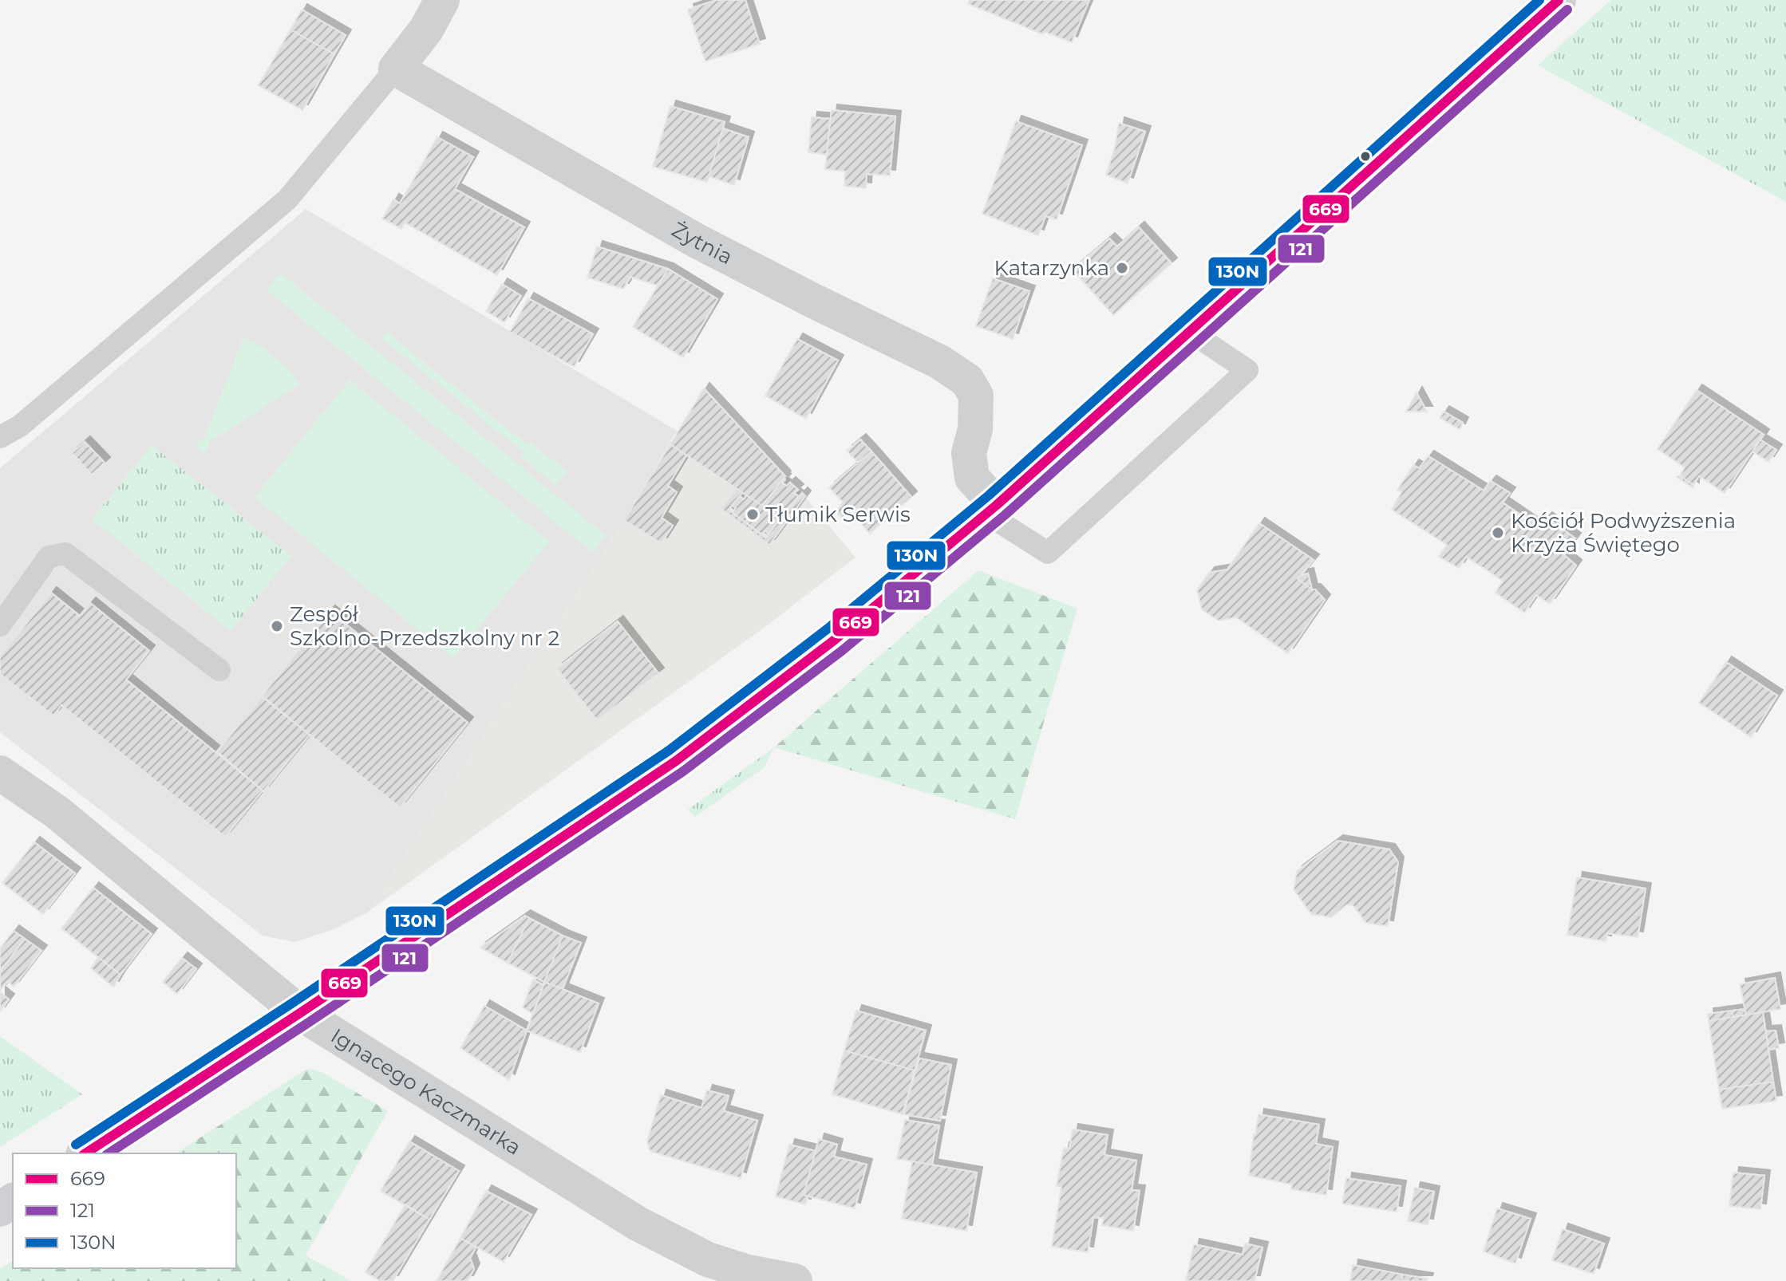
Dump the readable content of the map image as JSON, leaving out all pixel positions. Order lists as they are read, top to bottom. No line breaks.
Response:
{"streets":{"street":["Żytnia","Ignacego Kaczmarka"]},"places":["Katarzynka","Tłumik Serwis","Kościół Podwyższenia Krzyża Świętego","Zespół Szkolno-Przedszkolny nr 2"],"lines":["transit line 669","transit line 130N","transit line 121"],"legend":["669","121","130N"]}
